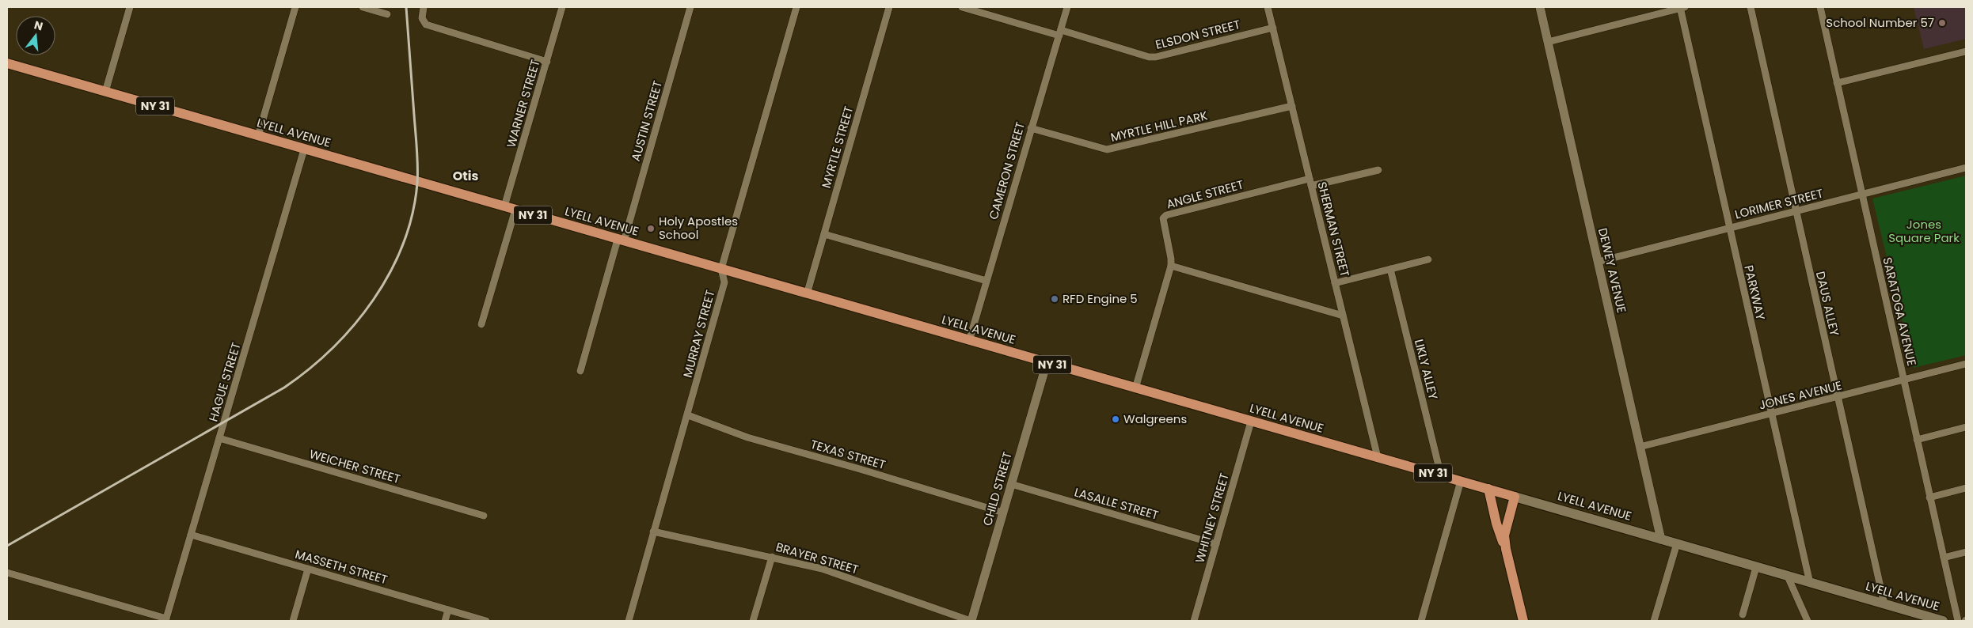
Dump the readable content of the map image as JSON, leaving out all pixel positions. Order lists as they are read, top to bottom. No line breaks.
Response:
{"streets":{"main road":["NY 31","LYELL AVENUE"],"street":["ELSDON STREET","WARNER STREET","AUSTIN STREET","MYRTLE HILL PARK","MYRTLE STREET","CAMERON STREET","ANGLE STREET","LORIMER STREET","SHERMAN STREET","DEWEY AVENUE","PARKWAY","DAUS ALLEY","SARATOGA AVENUE","MURRAY STREET","LIKLY ALLEY","HAGUE STREET","JONES AVENUE","TEXAS STREET","WEICHER STREET","CHILD STREET","LASALLE STREET","WHITNEY STREET","BRAYER STREET","MASSETH STREET"]},"crossings":[["ELSDON STREET","CAMERON STREET"],["ELSDON STREET","SHERMAN STREET"],["WARNER STREET","LYELL AVENUE"],["AUSTIN STREET","LYELL AVENUE"],["MYRTLE HILL PARK","CAMERON STREET"],["MYRTLE HILL PARK","SHERMAN STREET"],["LYELL AVENUE","MYRTLE STREET"],["LYELL AVENUE","CAMERON STREET"],["LYELL AVENUE","ANGLE STREET"],["LYELL AVENUE","SHERMAN STREET"],["LYELL AVENUE","DEWEY AVENUE"],["LYELL AVENUE","PARKWAY"],["LYELL AVENUE","DAUS ALLEY"],["LYELL AVENUE","MURRAY STREET"],["LYELL AVENUE","LIKLY ALLEY"],["LYELL AVENUE","HAGUE STREET"],["LYELL AVENUE","CHILD STREET"],["LYELL AVENUE","WHITNEY STREET"],["ANGLE STREET","SHERMAN STREET"],["LORIMER STREET","DEWEY AVENUE"],["LORIMER STREET","PARKWAY"],["LORIMER STREET","DAUS ALLEY"],["LORIMER STREET","SARATOGA AVENUE"],["DEWEY AVENUE","JONES AVENUE"],["PARKWAY","JONES AVENUE"],["DAUS ALLEY","JONES AVENUE"],["SARATOGA AVENUE","JONES AVENUE"],["MURRAY STREET","TEXAS STREET"],["MURRAY STREET","BRAYER STREET"],["HAGUE STREET","WEICHER STREET"],["HAGUE STREET","MASSETH STREET"],["TEXAS STREET","CHILD STREET"],["CHILD STREET","LASALLE STREET"],["CHILD STREET","BRAYER STREET"],["LASALLE STREET","WHITNEY STREET"]],"districts":["Otis"],"parks":["Jones Square Park"],"places":["School Number 57","Holy Apostles School","RFD Engine 5","Walgreens"],"north":"top"}
